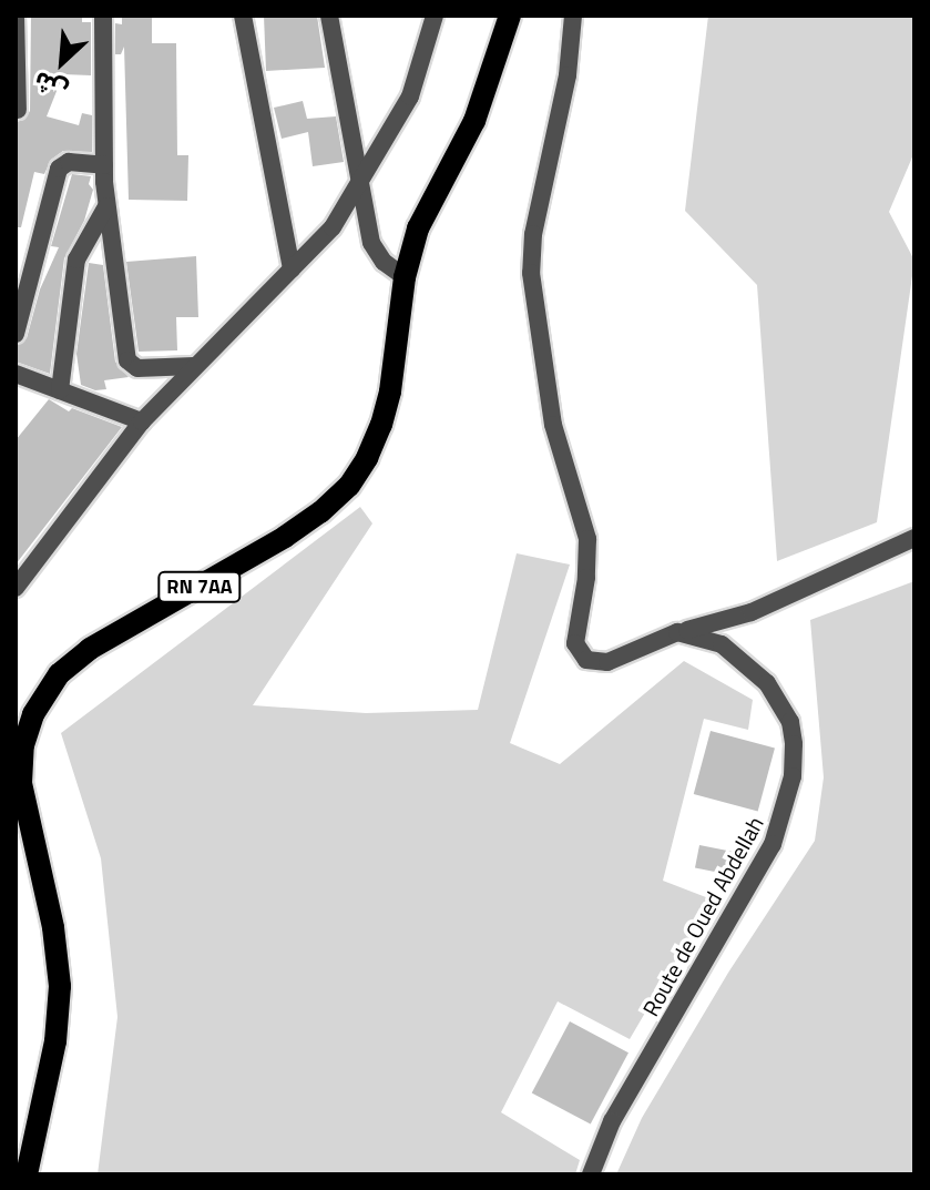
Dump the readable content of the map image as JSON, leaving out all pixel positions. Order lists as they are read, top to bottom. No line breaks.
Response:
{"streets":{"main road":["RN 7AA"],"street":["Route de Oued Abdellah"]},"north":"bottom left"}
